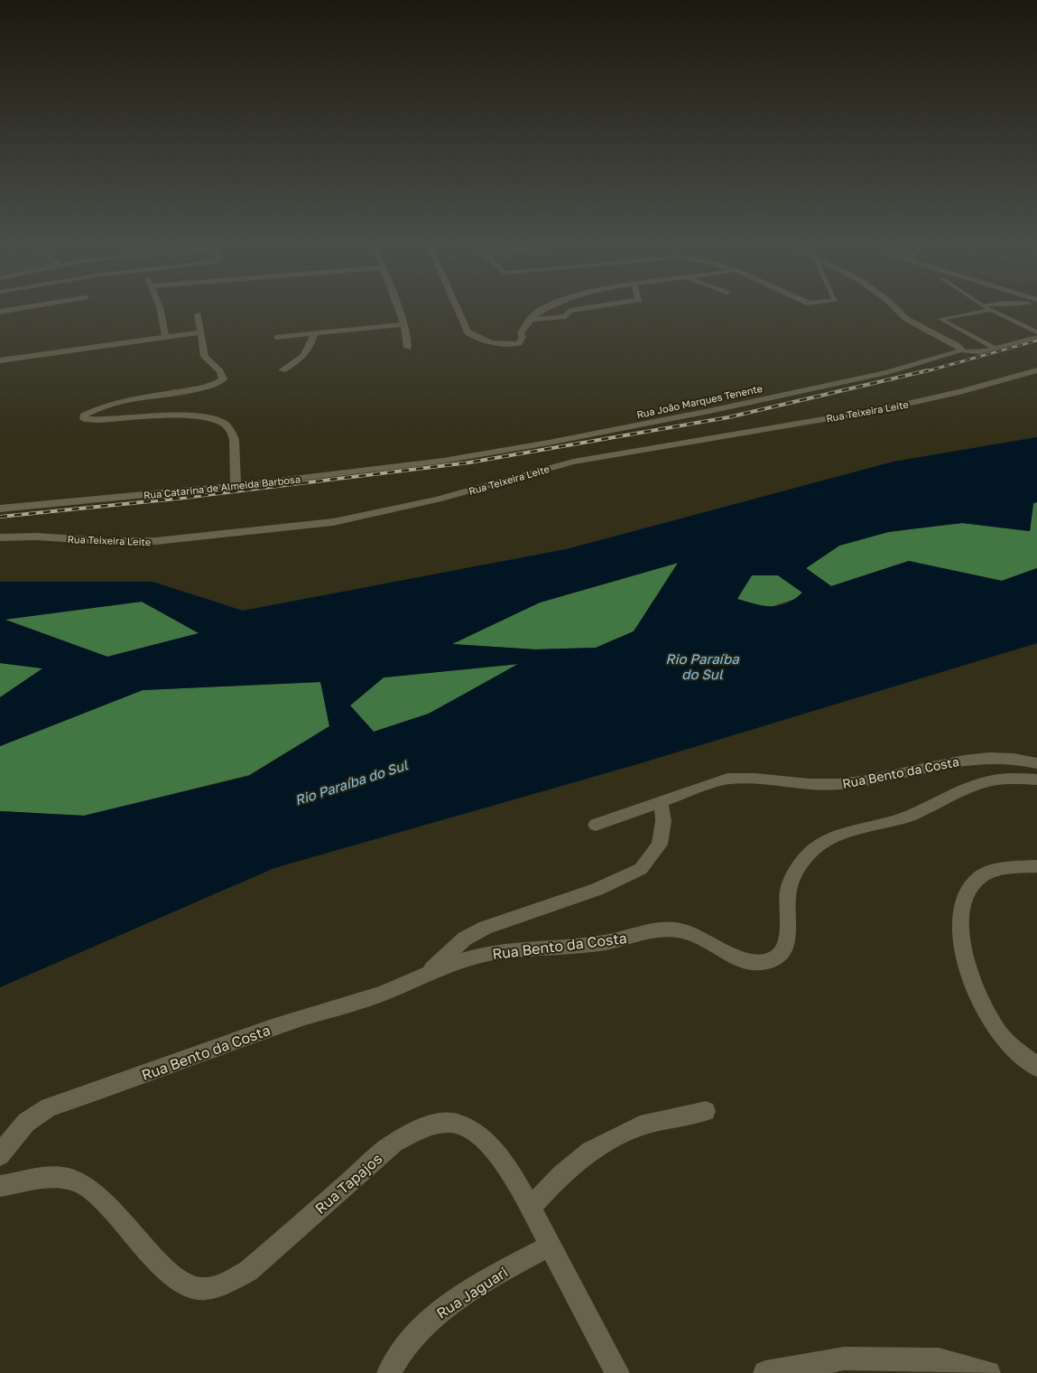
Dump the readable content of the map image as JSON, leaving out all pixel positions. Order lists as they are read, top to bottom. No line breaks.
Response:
{"streets":{"street":["Rua João Marques Tenente","Rua Teixeira Leite","Rua Catarina de Almeida Barbosa","Rua Bento da Costa","Rua Tapajos","Rua Jaguari"]},"crossings":[["Rua João Marques Tenente","Rua Catarina de Almeida Barbosa"],["Rua Tapajos","Rua Jaguari"]],"water":["Rio Paraíba do Sul"]}
